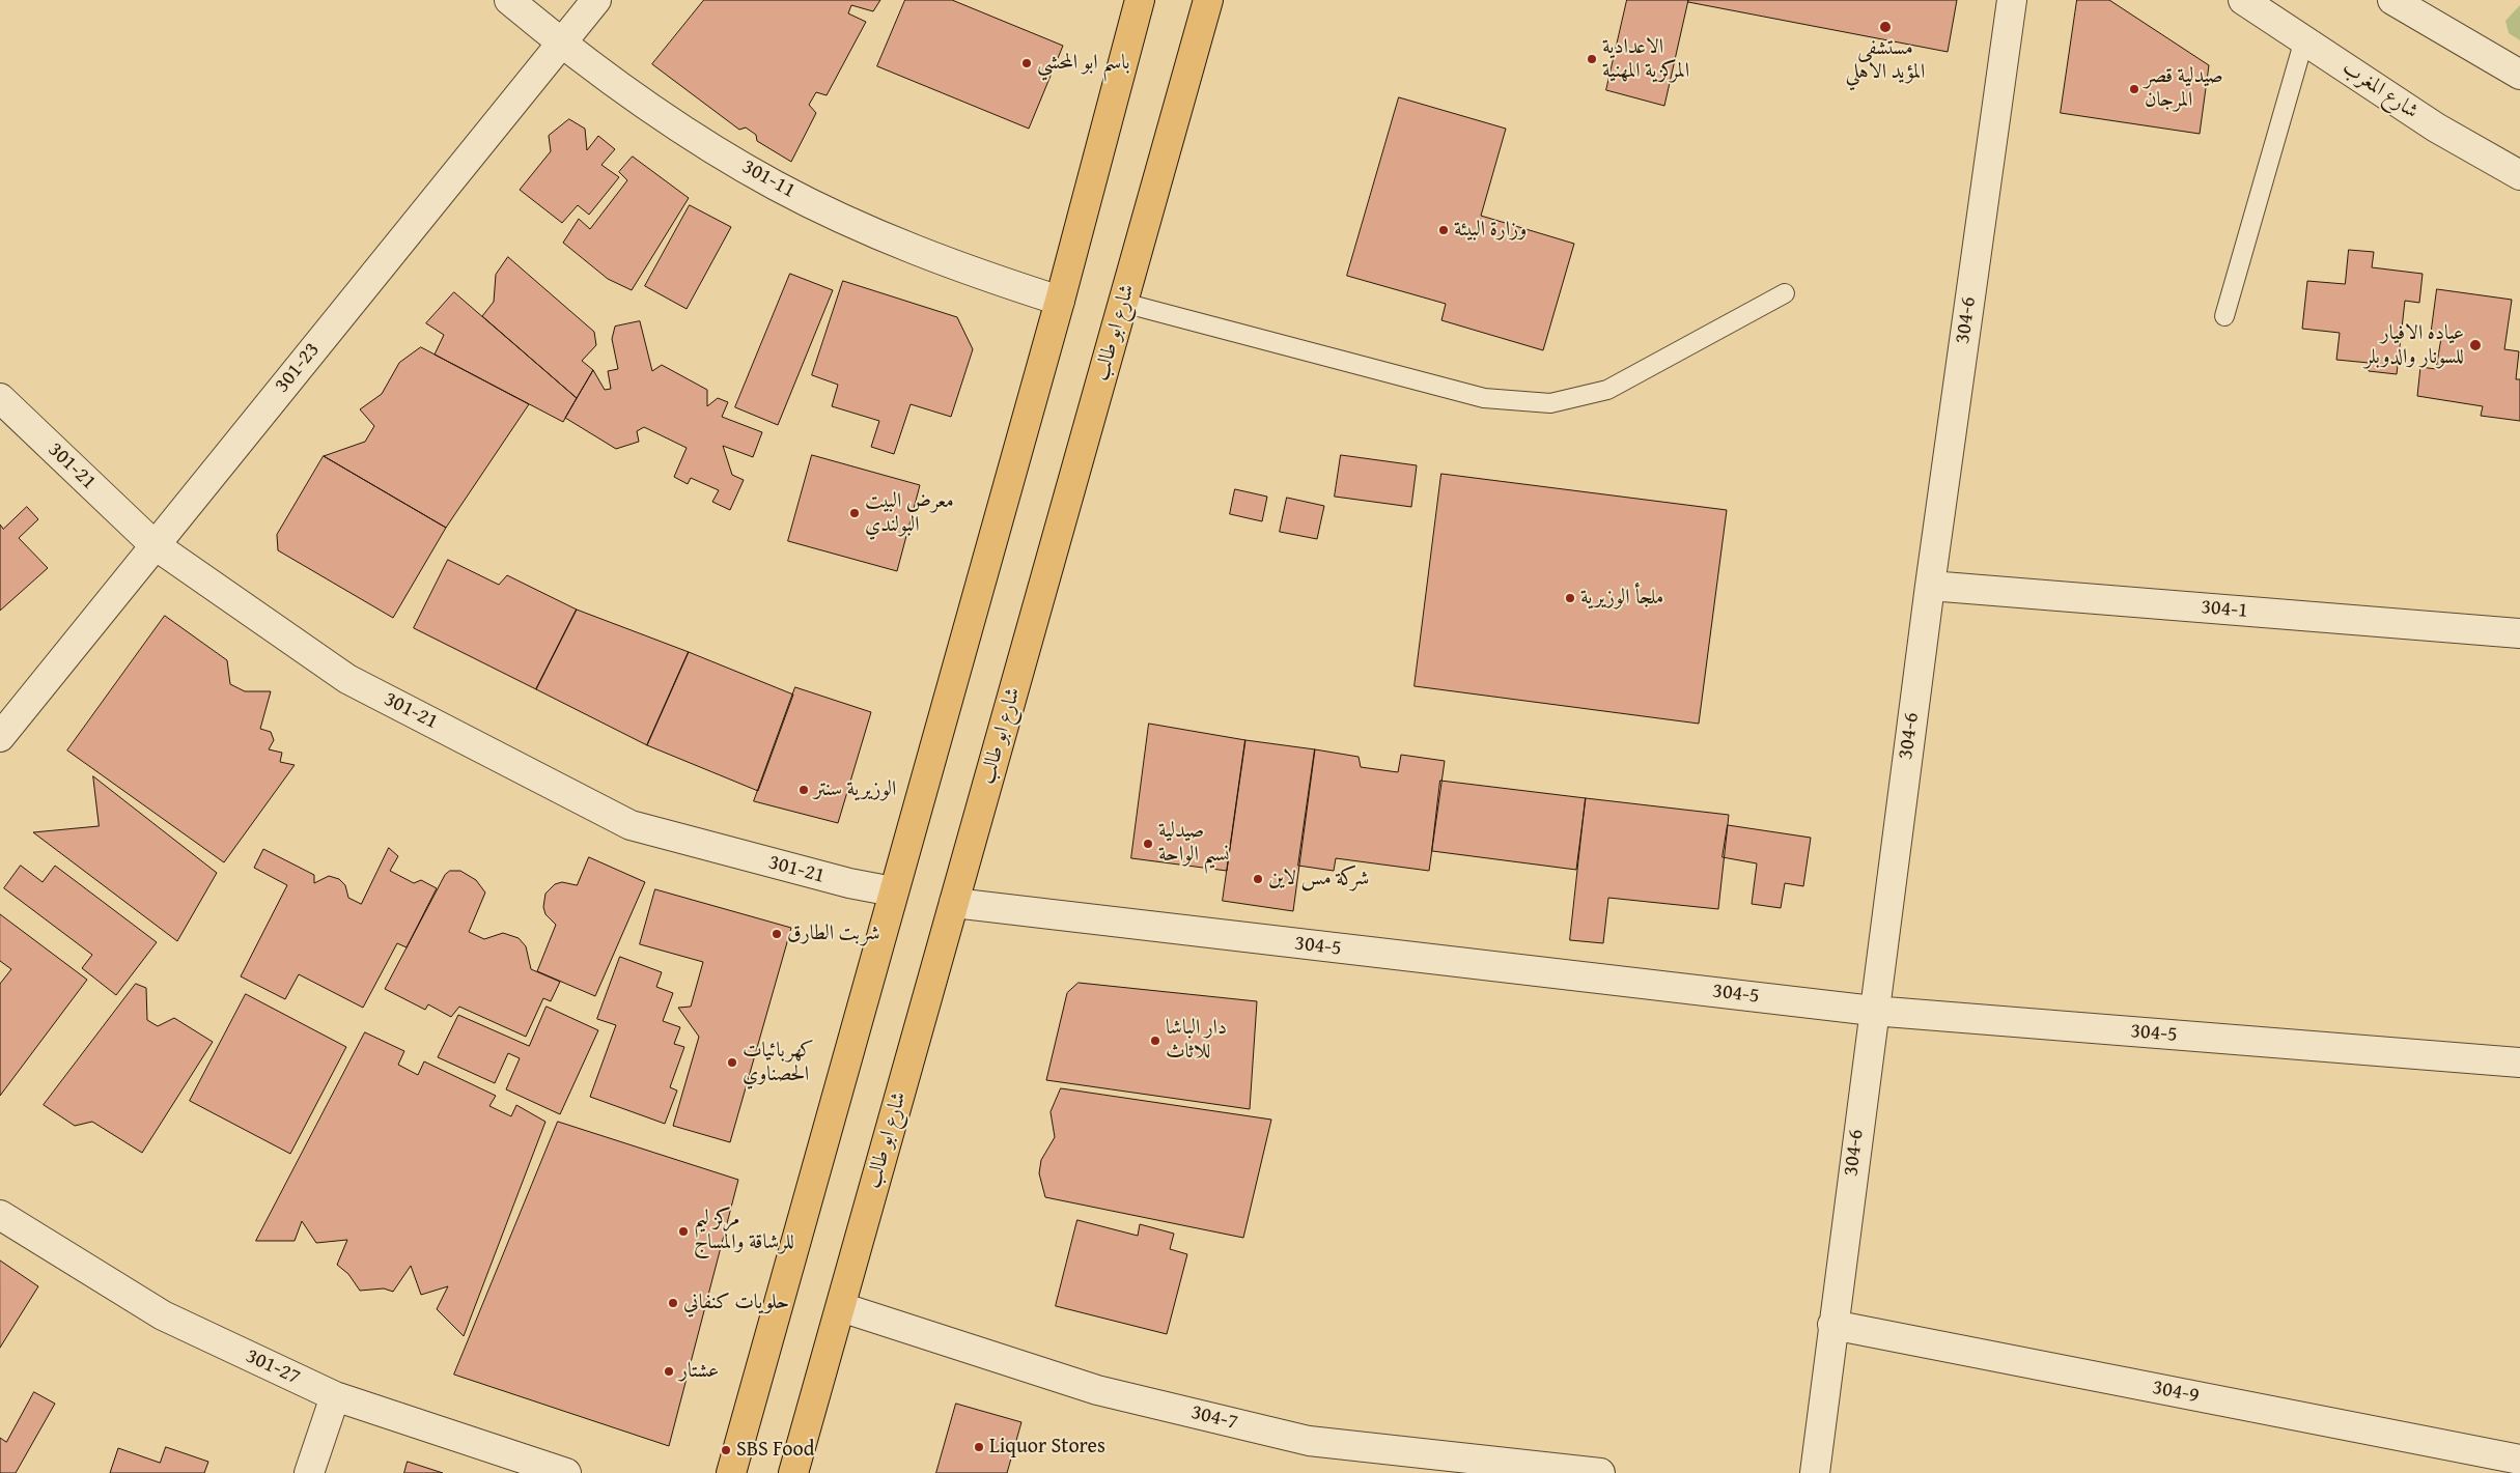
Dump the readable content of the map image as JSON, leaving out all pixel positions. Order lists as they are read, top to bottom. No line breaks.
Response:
{"streets":{"main road":["شارع ابو طالب"],"street":["شارع المغرب","301-11","304-6","301-23","301-21","304-1","304-5","301-27","304-9","304-7"]},"crossings":[["301-11","301-23"],["304-6","304-1"],["304-6","304-5"],["304-6","304-9"],["شارع ابو طالب","304-5"],["شارع ابو طالب","304-7"],["301-23","301-21"]],"places":["مستشفى المؤيد الاهلي","الاعدادية المركزية المهنية","باسم ابو المحشي","صيدلية قصر المرجان","وزارة البيئة","عياده الافيار للسونار والدوبلر","معرض البيت البولندي","ملجأ الوزيرية","الوزيرية سنتر","صيدلية نسيم الواحة","شركة مس لاين","شربت الطارق","دار الباشا للاثاث","كهربائيات الحصناوي","مركز ليم للرشاقة والمساج","حلويات كنفاني","عشتار","Liquor Stores","SBS Food"]}
